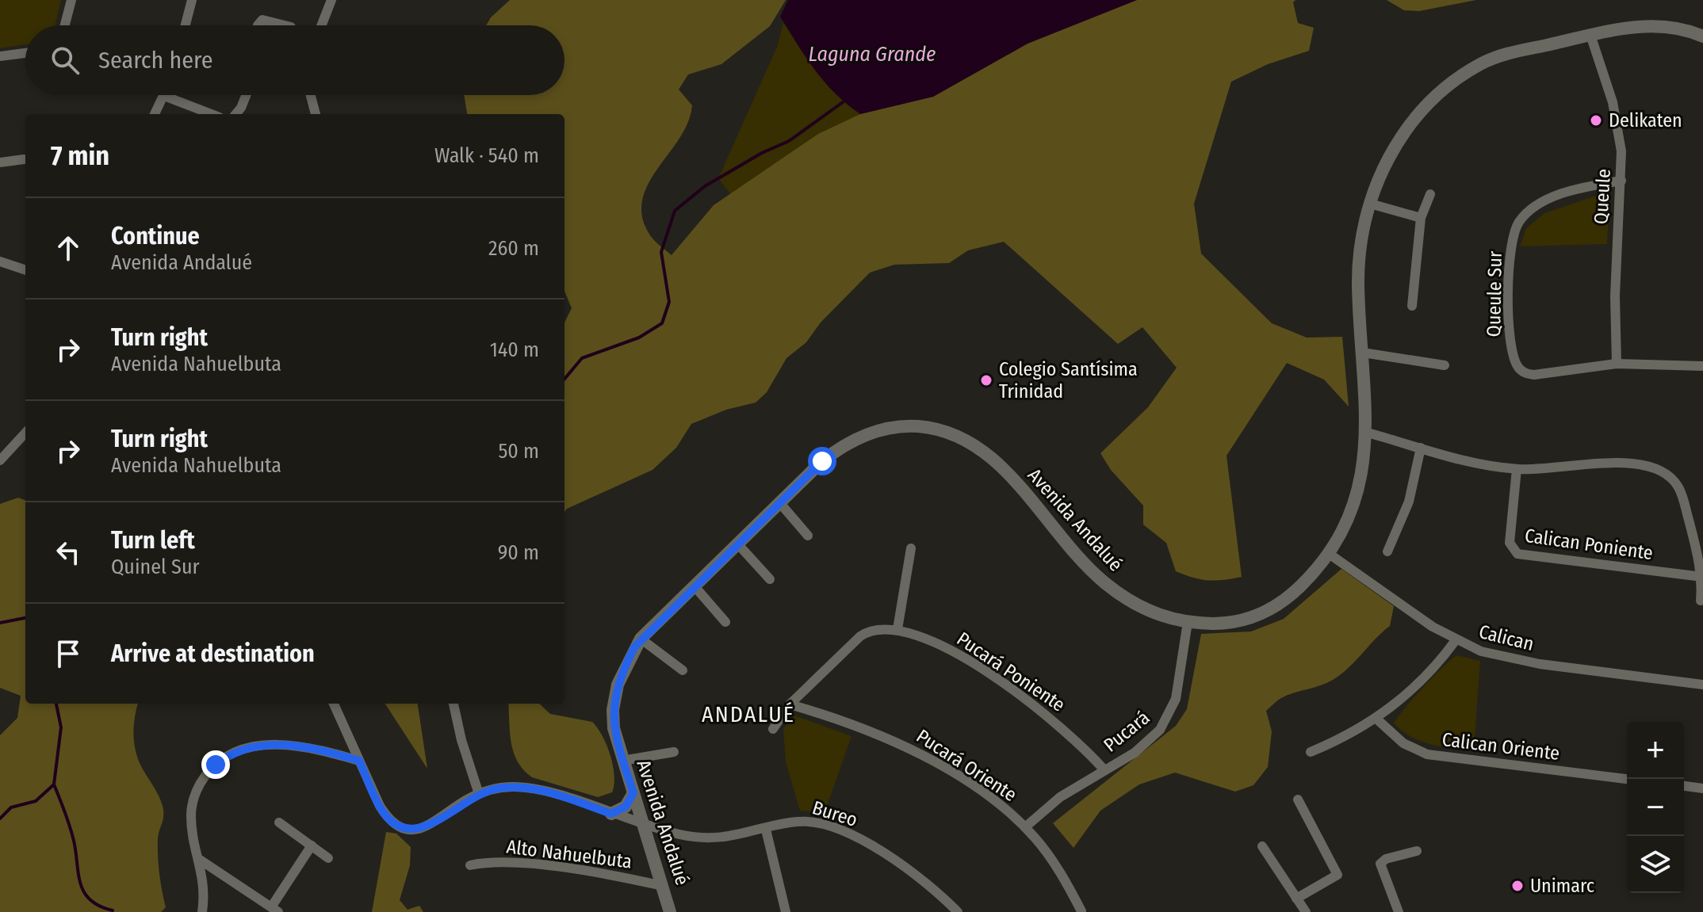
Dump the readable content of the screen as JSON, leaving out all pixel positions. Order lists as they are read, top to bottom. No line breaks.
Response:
{"streets":{"street":["Queule","Queule Sur","Avenida Andalué","Calican Poniente","Calican","Pucará Poniente","Pucará","Calican Oriente","Pucará Oriente","Bureo","Alto Nahuelbuta"]},"crossings":[["Queule","Queule Sur"],["Queule","Avenida Andalué"],["Avenida Andalué","Calican"],["Avenida Andalué","Pucará"],["Avenida Andalué","Bureo"],["Avenida Andalué","Alto Nahuelbuta"],["Pucará Poniente","Pucará"],["Pucará","Pucará Oriente"]],"districts":["ANDALUÉ"],"water":["Laguna Grande"],"places":["Delikaten","Colegio Santísima Trinidad","Unimarc"],"page":{"search":"Search here","heading":["7 min","Walk · 540 m"],"list":[["Continue","Avenida Andalué","260 m"],["Turn right","Avenida Nahuelbuta","140 m"],["Turn right","Avenida Nahuelbuta","50 m"],["Turn left","Quinel Sur","90 m"],"Arrive at destination"],"map_buttons":["+","−"]}}
